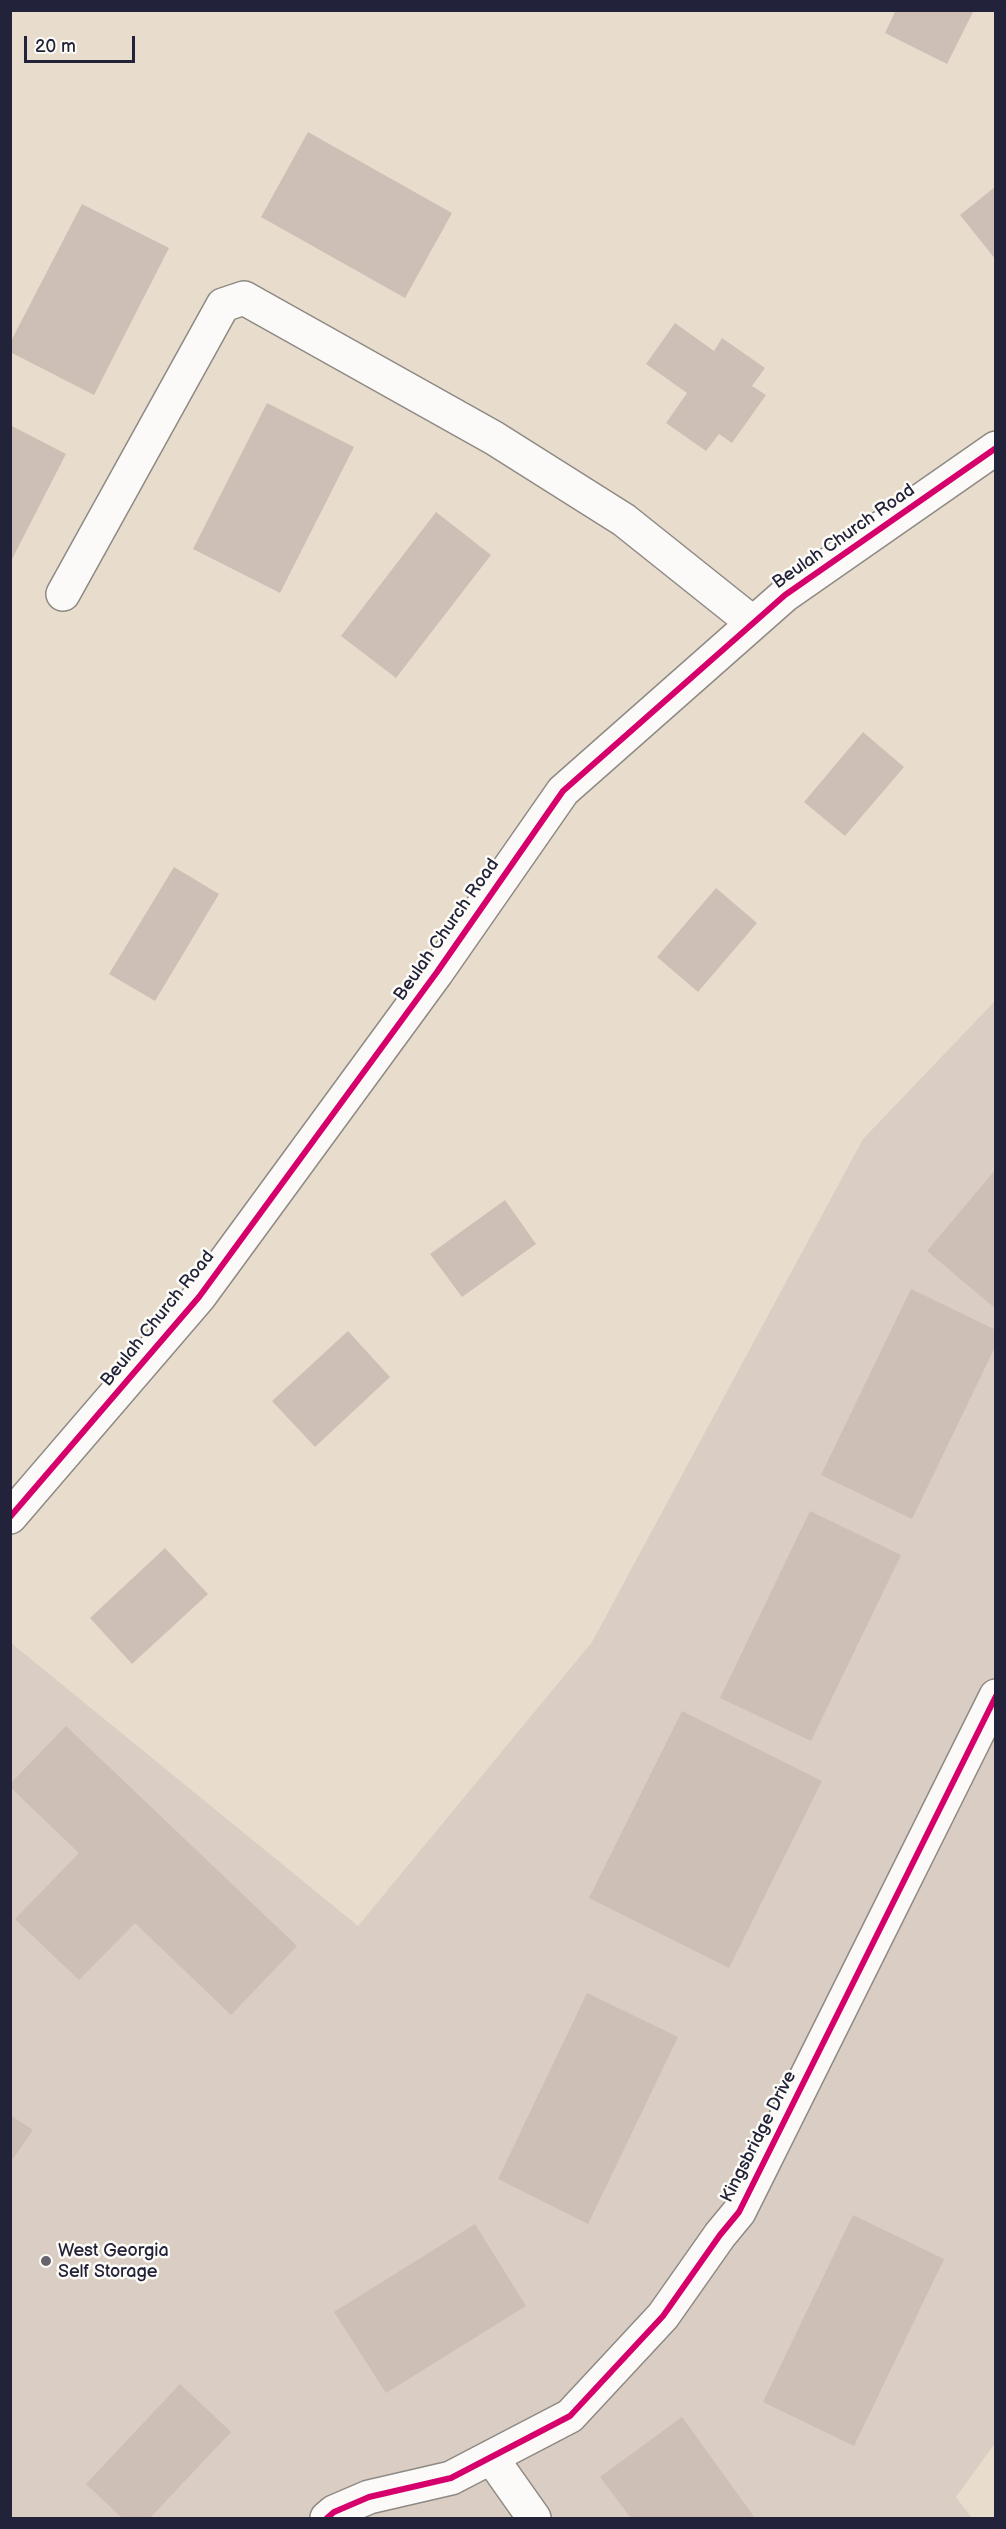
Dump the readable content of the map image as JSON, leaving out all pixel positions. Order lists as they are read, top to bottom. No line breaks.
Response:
{"streets":{"street":["Beulah Church Road","Kingsbridge Drive"]},"places":["West Georgia Self Storage"],"scale_bar":"20 m"}
